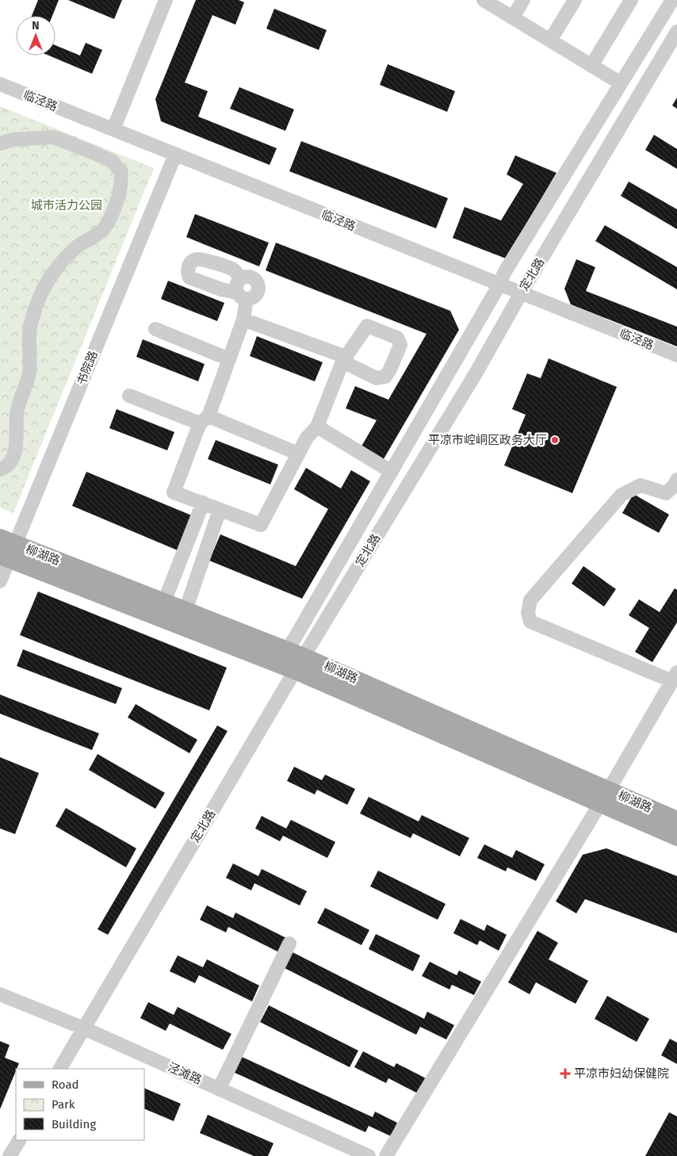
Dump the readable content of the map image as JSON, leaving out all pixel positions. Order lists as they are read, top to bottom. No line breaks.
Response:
{"streets":{"main road":["柳湖路"],"street":["临泾路","定北路","书院路","泾滩路"]},"crossings":[["临泾路","定北路"],["临泾路","书院路"],["定北路","柳湖路"],["定北路","泾滩路"],["书院路","柳湖路"]],"parks":["城市活力公园"],"places":{"other":["平凉市崆峒区政务大厅"],"health":["平凉市妇幼保健院"]},"legend":["Road","Park","Building"],"north":"top"}
